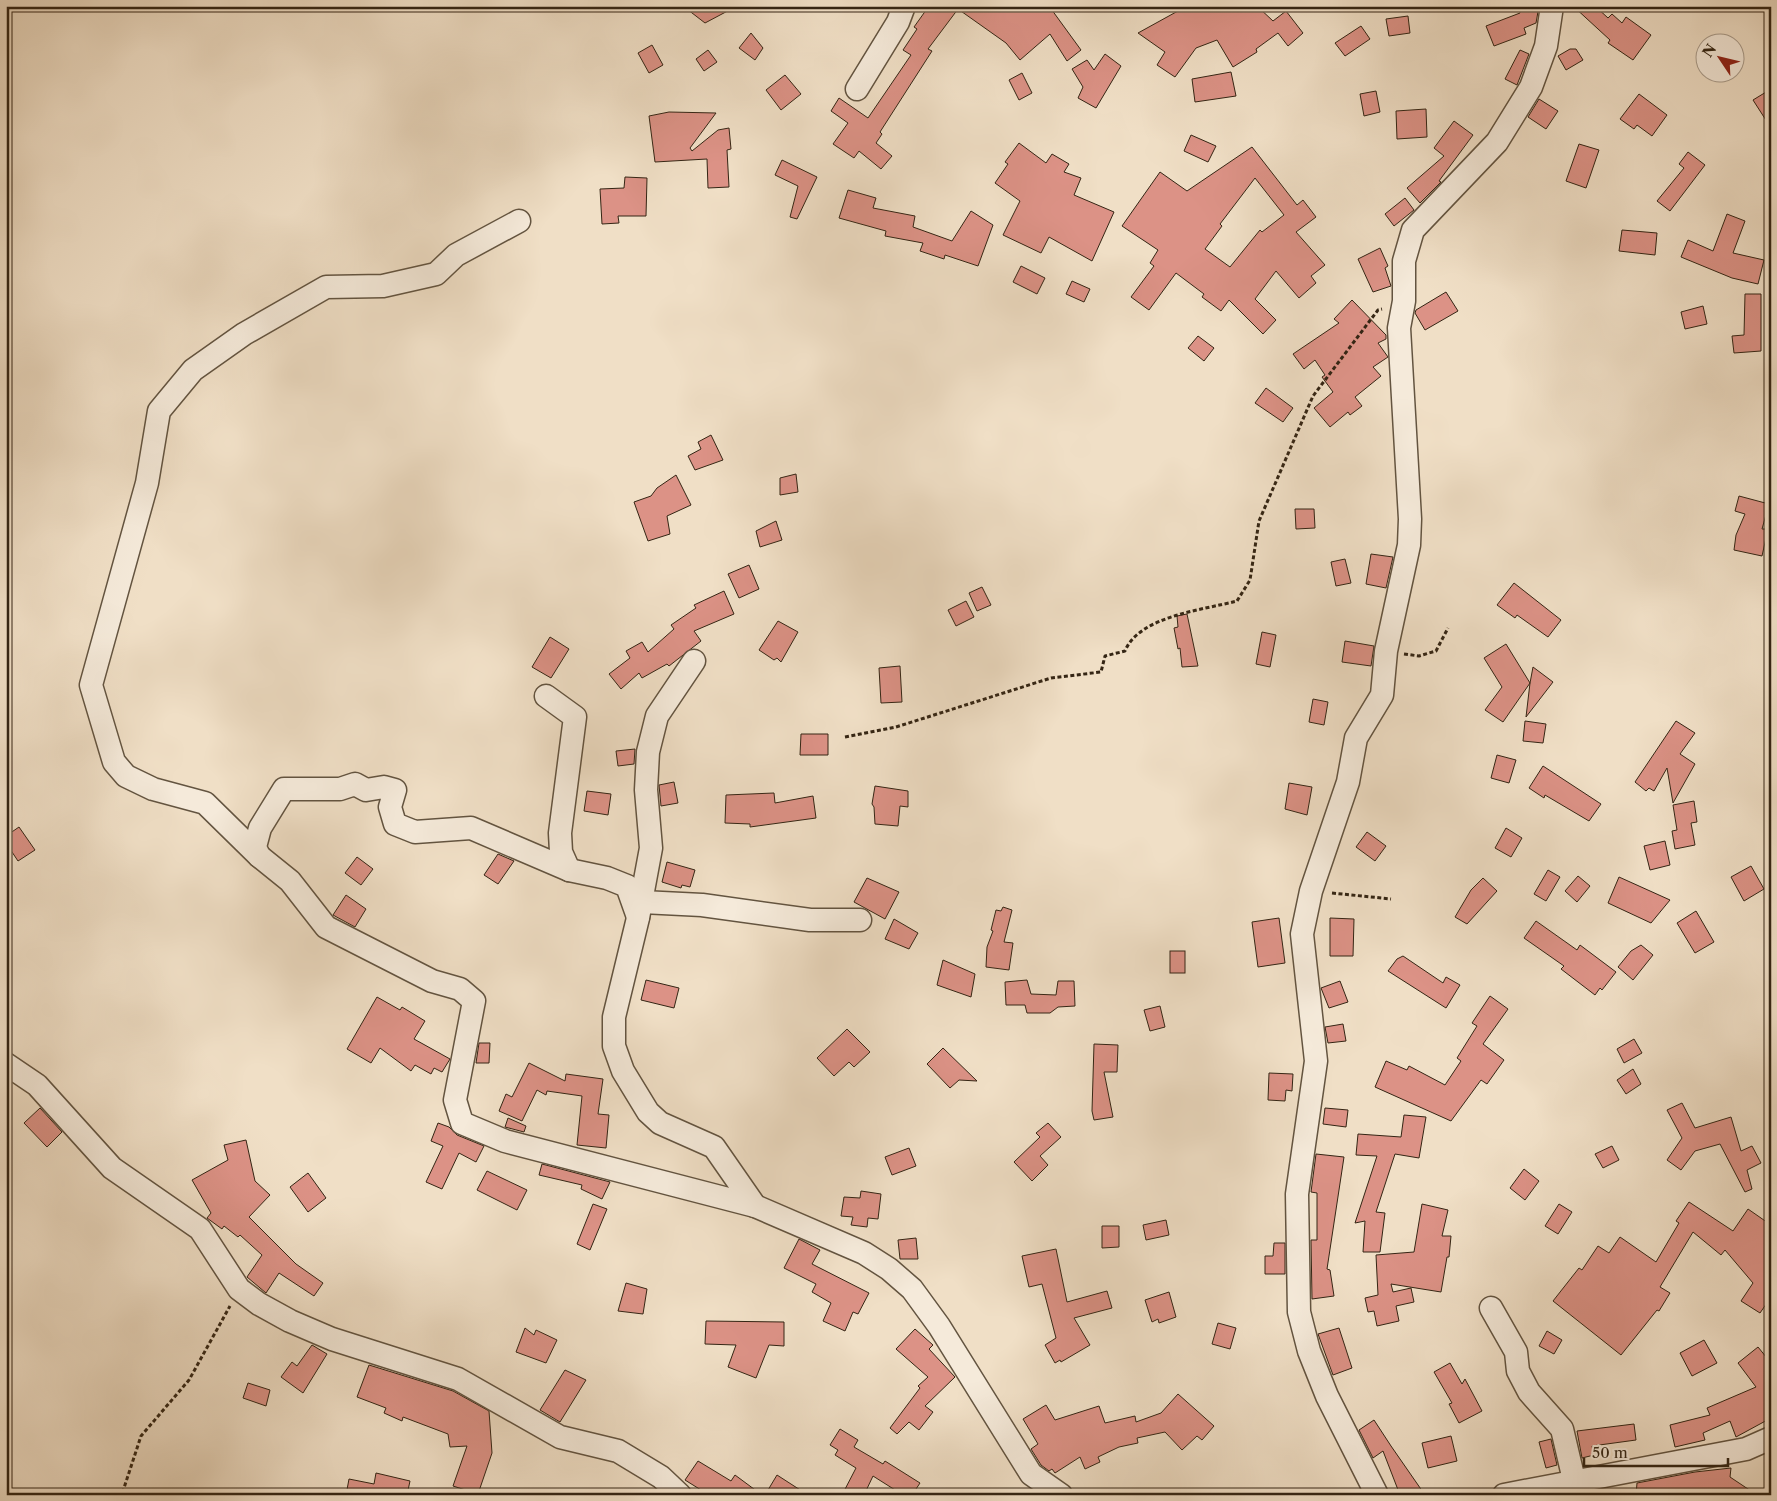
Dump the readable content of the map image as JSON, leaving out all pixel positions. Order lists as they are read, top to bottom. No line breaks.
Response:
{"scale_bar":"50 m","north":"top left"}
